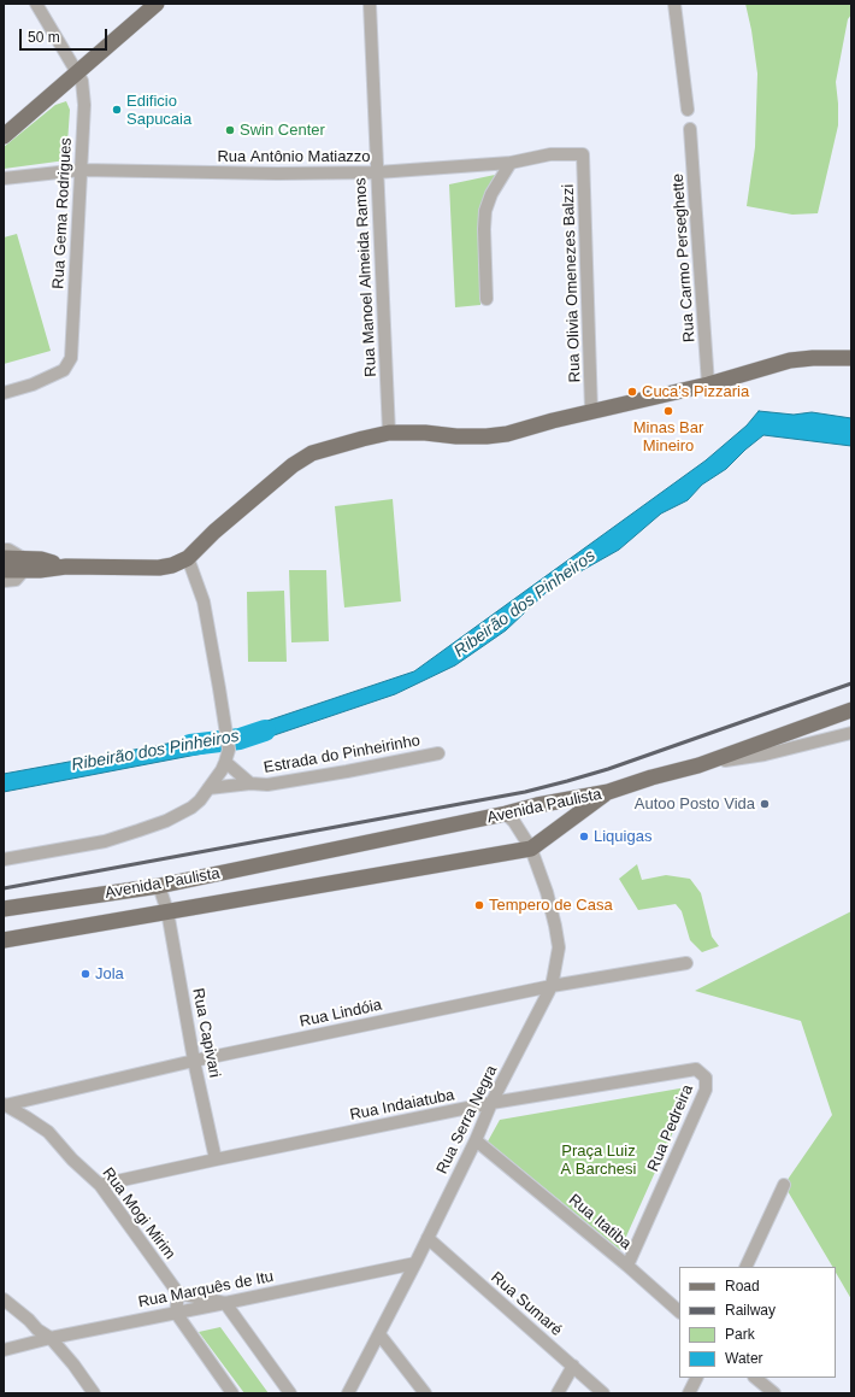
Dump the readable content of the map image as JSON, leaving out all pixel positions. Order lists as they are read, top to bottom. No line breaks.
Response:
{"streets":{"main road":["Avenida Paulista"],"street":["Rua Antônio Matiazzo","Rua Gema Rodrigues","Rua Carmo Perseghette","Rua Manoel Almeida Ramos","Rua Olivia Omenezes Balzzi","Estrada do Pinheirinho","Rua Lindóia","Rua Capivari","Rua Indaiatuba","Rua Serra Negra","Rua Pedreira","Rua Mogi Mirim","Rua Itatiba","Rua Marquês de Itu","Rua Sumaré"]},"crossings":[["Rua Antônio Matiazzo","Rua Gema Rodrigues"],["Rua Antônio Matiazzo","Rua Manoel Almeida Ramos"],["Rua Antônio Matiazzo","Rua Olivia Omenezes Balzzi"],["Avenida Paulista","Rua Capivari"],["Avenida Paulista","Rua Serra Negra"],["Rua Lindóia","Rua Capivari"],["Rua Lindóia","Rua Serra Negra"],["Rua Lindóia","Rua Mogi Mirim"],["Rua Capivari","Rua Indaiatuba"],["Rua Indaiatuba","Rua Serra Negra"],["Rua Indaiatuba","Rua Pedreira"],["Rua Indaiatuba","Rua Mogi Mirim"],["Rua Serra Negra","Rua Itatiba"],["Rua Serra Negra","Rua Marquês de Itu"],["Rua Serra Negra","Rua Sumaré"],["Rua Pedreira","Rua Itatiba"]],"water":["Ribeirão dos Pinheiros"],"parks":["Praça Luiz A Barchesi"],"places":["Edificio Sapucaia","Swin Center","Cuca's Pizzaria","Minas Bar Mineiro","Autoo Posto Vida","Liquigas","Tempero de Casa","Jola"],"legend":["Road","Railway","Park","Water"],"scale_bar":"50 m"}
